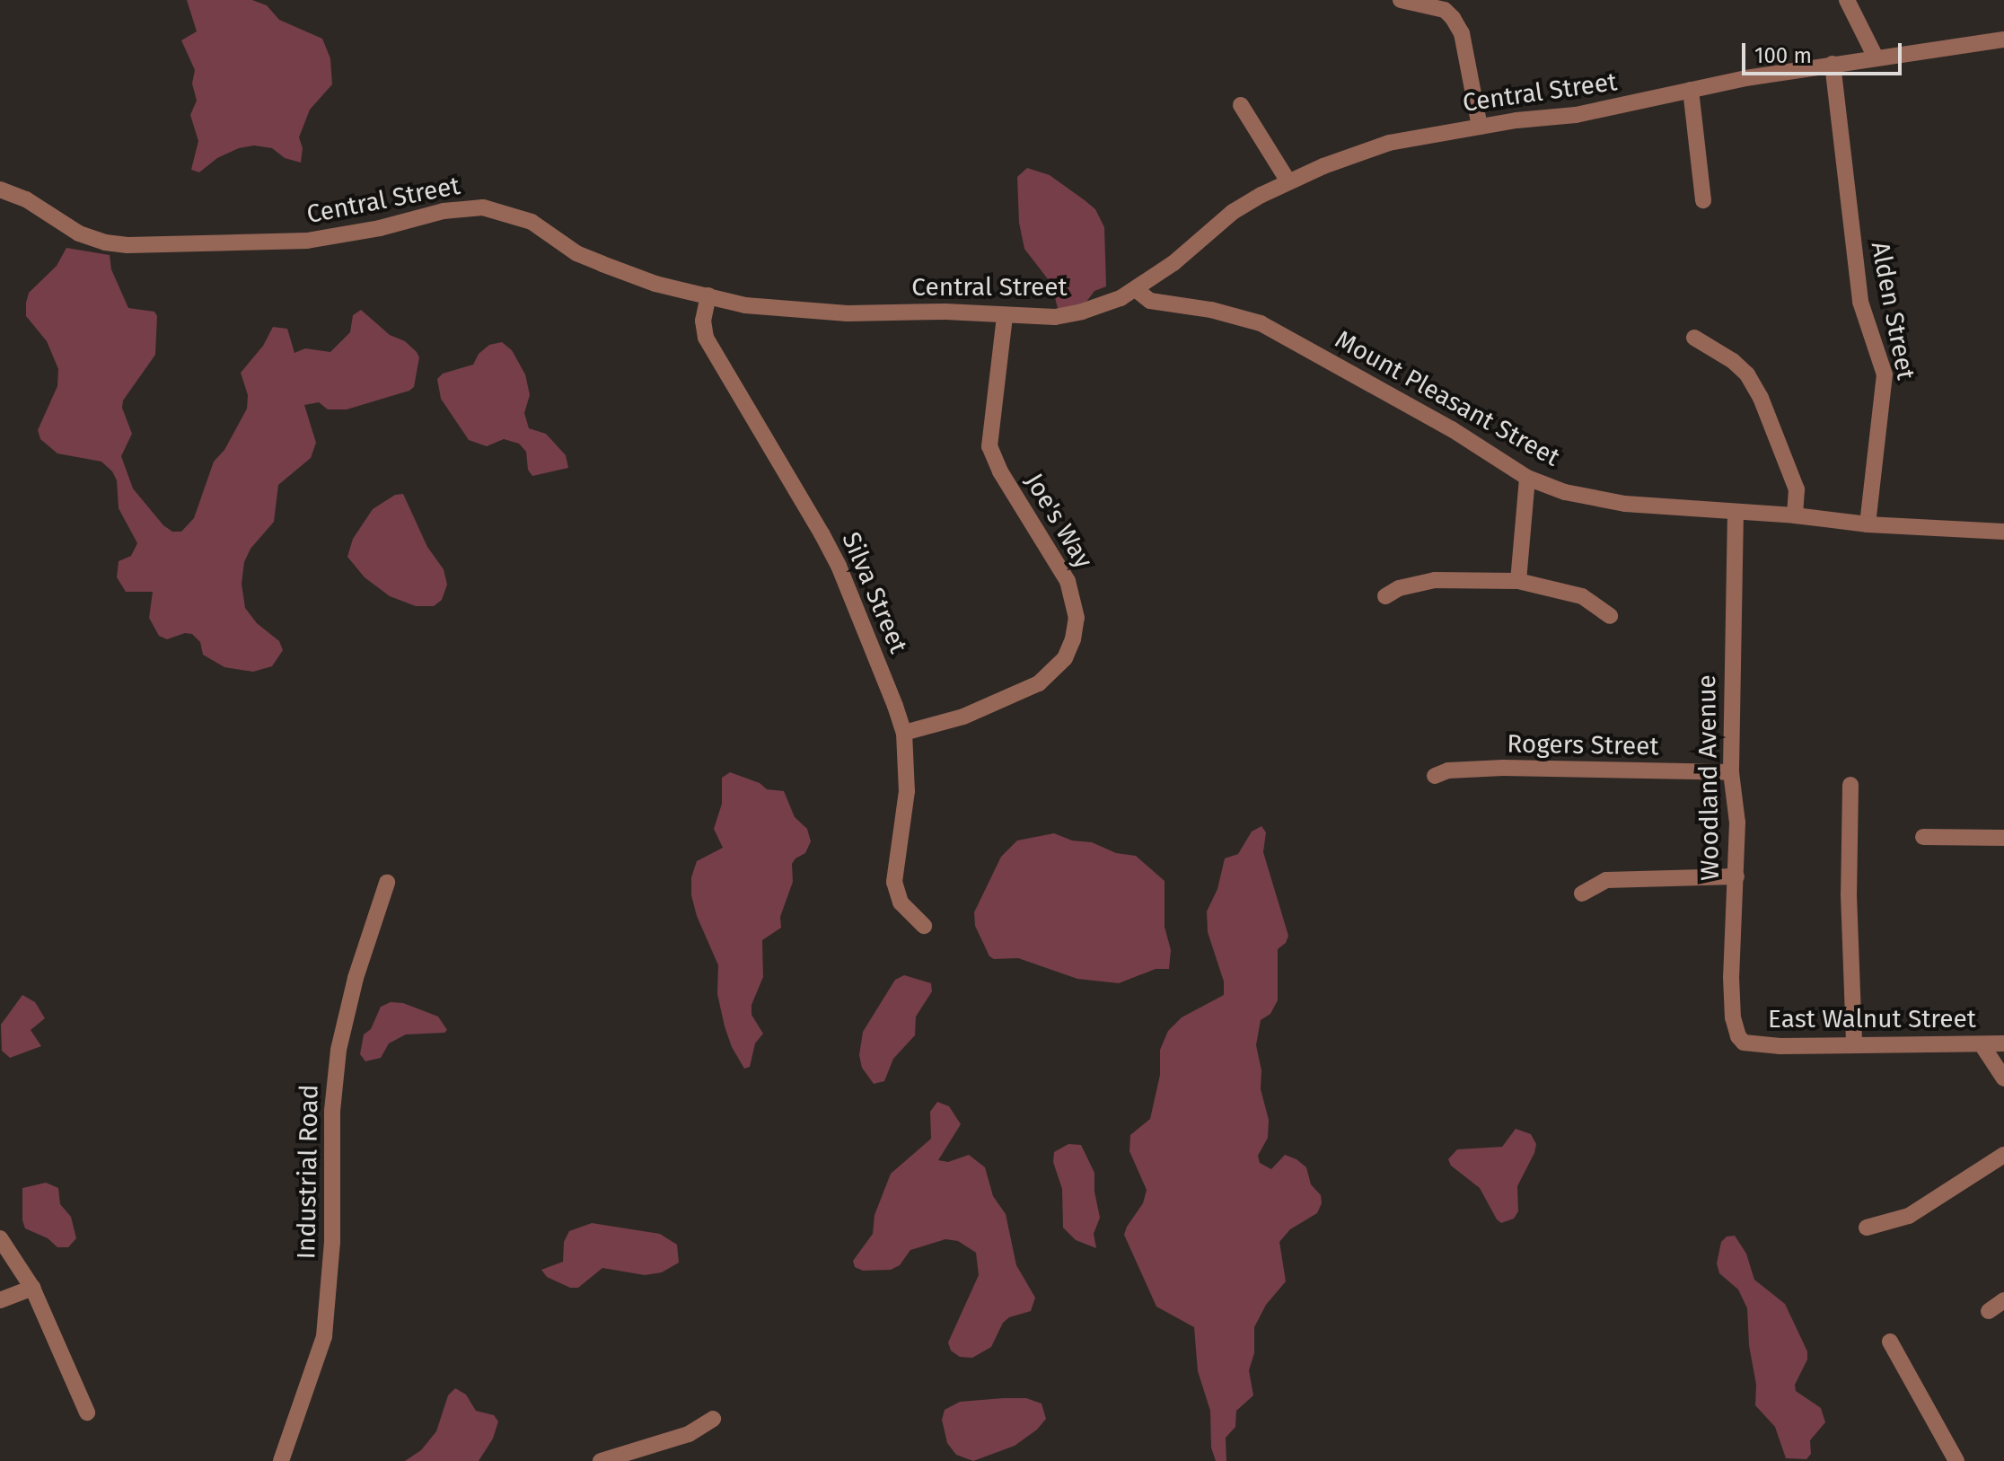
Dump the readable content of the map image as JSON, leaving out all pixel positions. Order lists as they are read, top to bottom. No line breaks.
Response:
{"streets":{"street":["Central Street","Alden Street","Mount Pleasant Street","Joe's Way","Silva Street","Rogers Street","Woodland Avenue","East Walnut Street","Industrial Road"]},"crossings":[["Central Street","Alden Street"],["Central Street","Mount Pleasant Street"],["Central Street","Joe's Way"],["Central Street","Silva Street"],["Alden Street","Mount Pleasant Street"],["Mount Pleasant Street","Woodland Avenue"],["Joe's Way","Silva Street"],["Rogers Street","Woodland Avenue"],["Woodland Avenue","East Walnut Street"]],"scale_bar":"100 m"}
